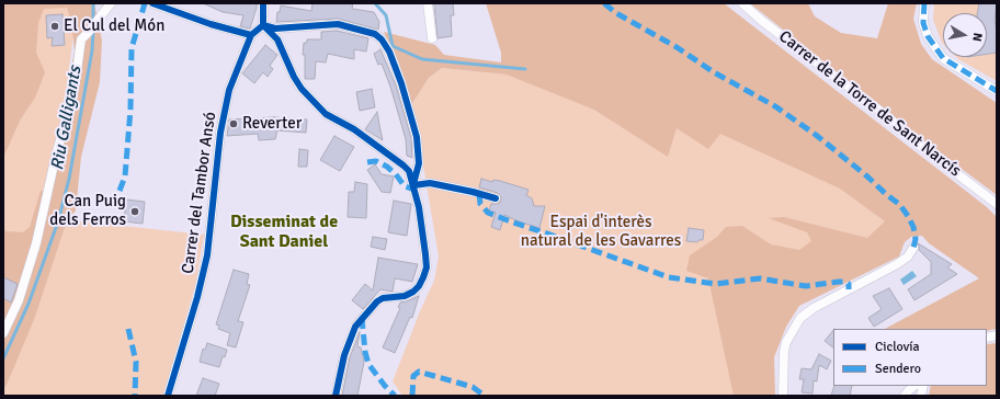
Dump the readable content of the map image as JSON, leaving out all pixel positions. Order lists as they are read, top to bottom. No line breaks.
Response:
{"streets":{"street":["Carrer de la Torre de Sant Narcís","Carrer del Tambor Ansó"]},"districts":["Disseminat de Sant Daniel"],"water":["Riu Galligants"],"parks":["Espai d'interès natural de les Gavarres"],"places":["El Cul del Món","Reverter","Can Puig dels Ferros"],"legend":["Ciclovía","Sendero"],"north":"right"}
